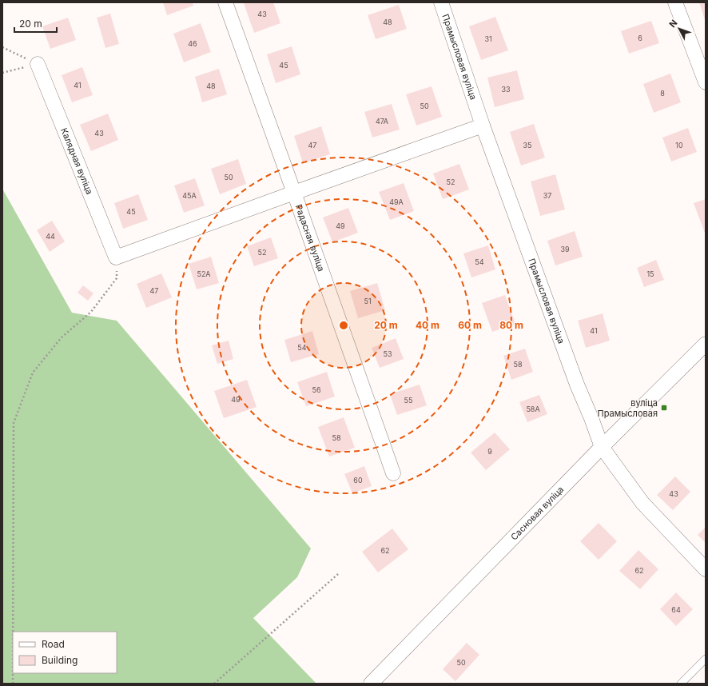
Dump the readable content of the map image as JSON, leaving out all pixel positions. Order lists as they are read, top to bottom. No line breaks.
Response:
{"streets":{"street":["Прамысловая вуліца","Калядная вуліца","Радасная вуліца","Сасновая вуліца"]},"crossings":[["Прамысловая вуліца","Сасновая вуліца"]],"places":{"transit":["вуліца Прамысловая"]},"house_numbers":["43","48","6","31","46","45","41","48","33","8","50","47А","43","47","35","10","50","52","45А","37","49А","45","49","44","39","52","54","52А","15","47","51","41","54","53","58","56","49","55","58А","58","9","60","43","62","62","64","50"],"legend":["Road","Building"],"scale_bar":"20 m","north":"top left","rings":["20 m","40 m","60 m","80 m"]}
